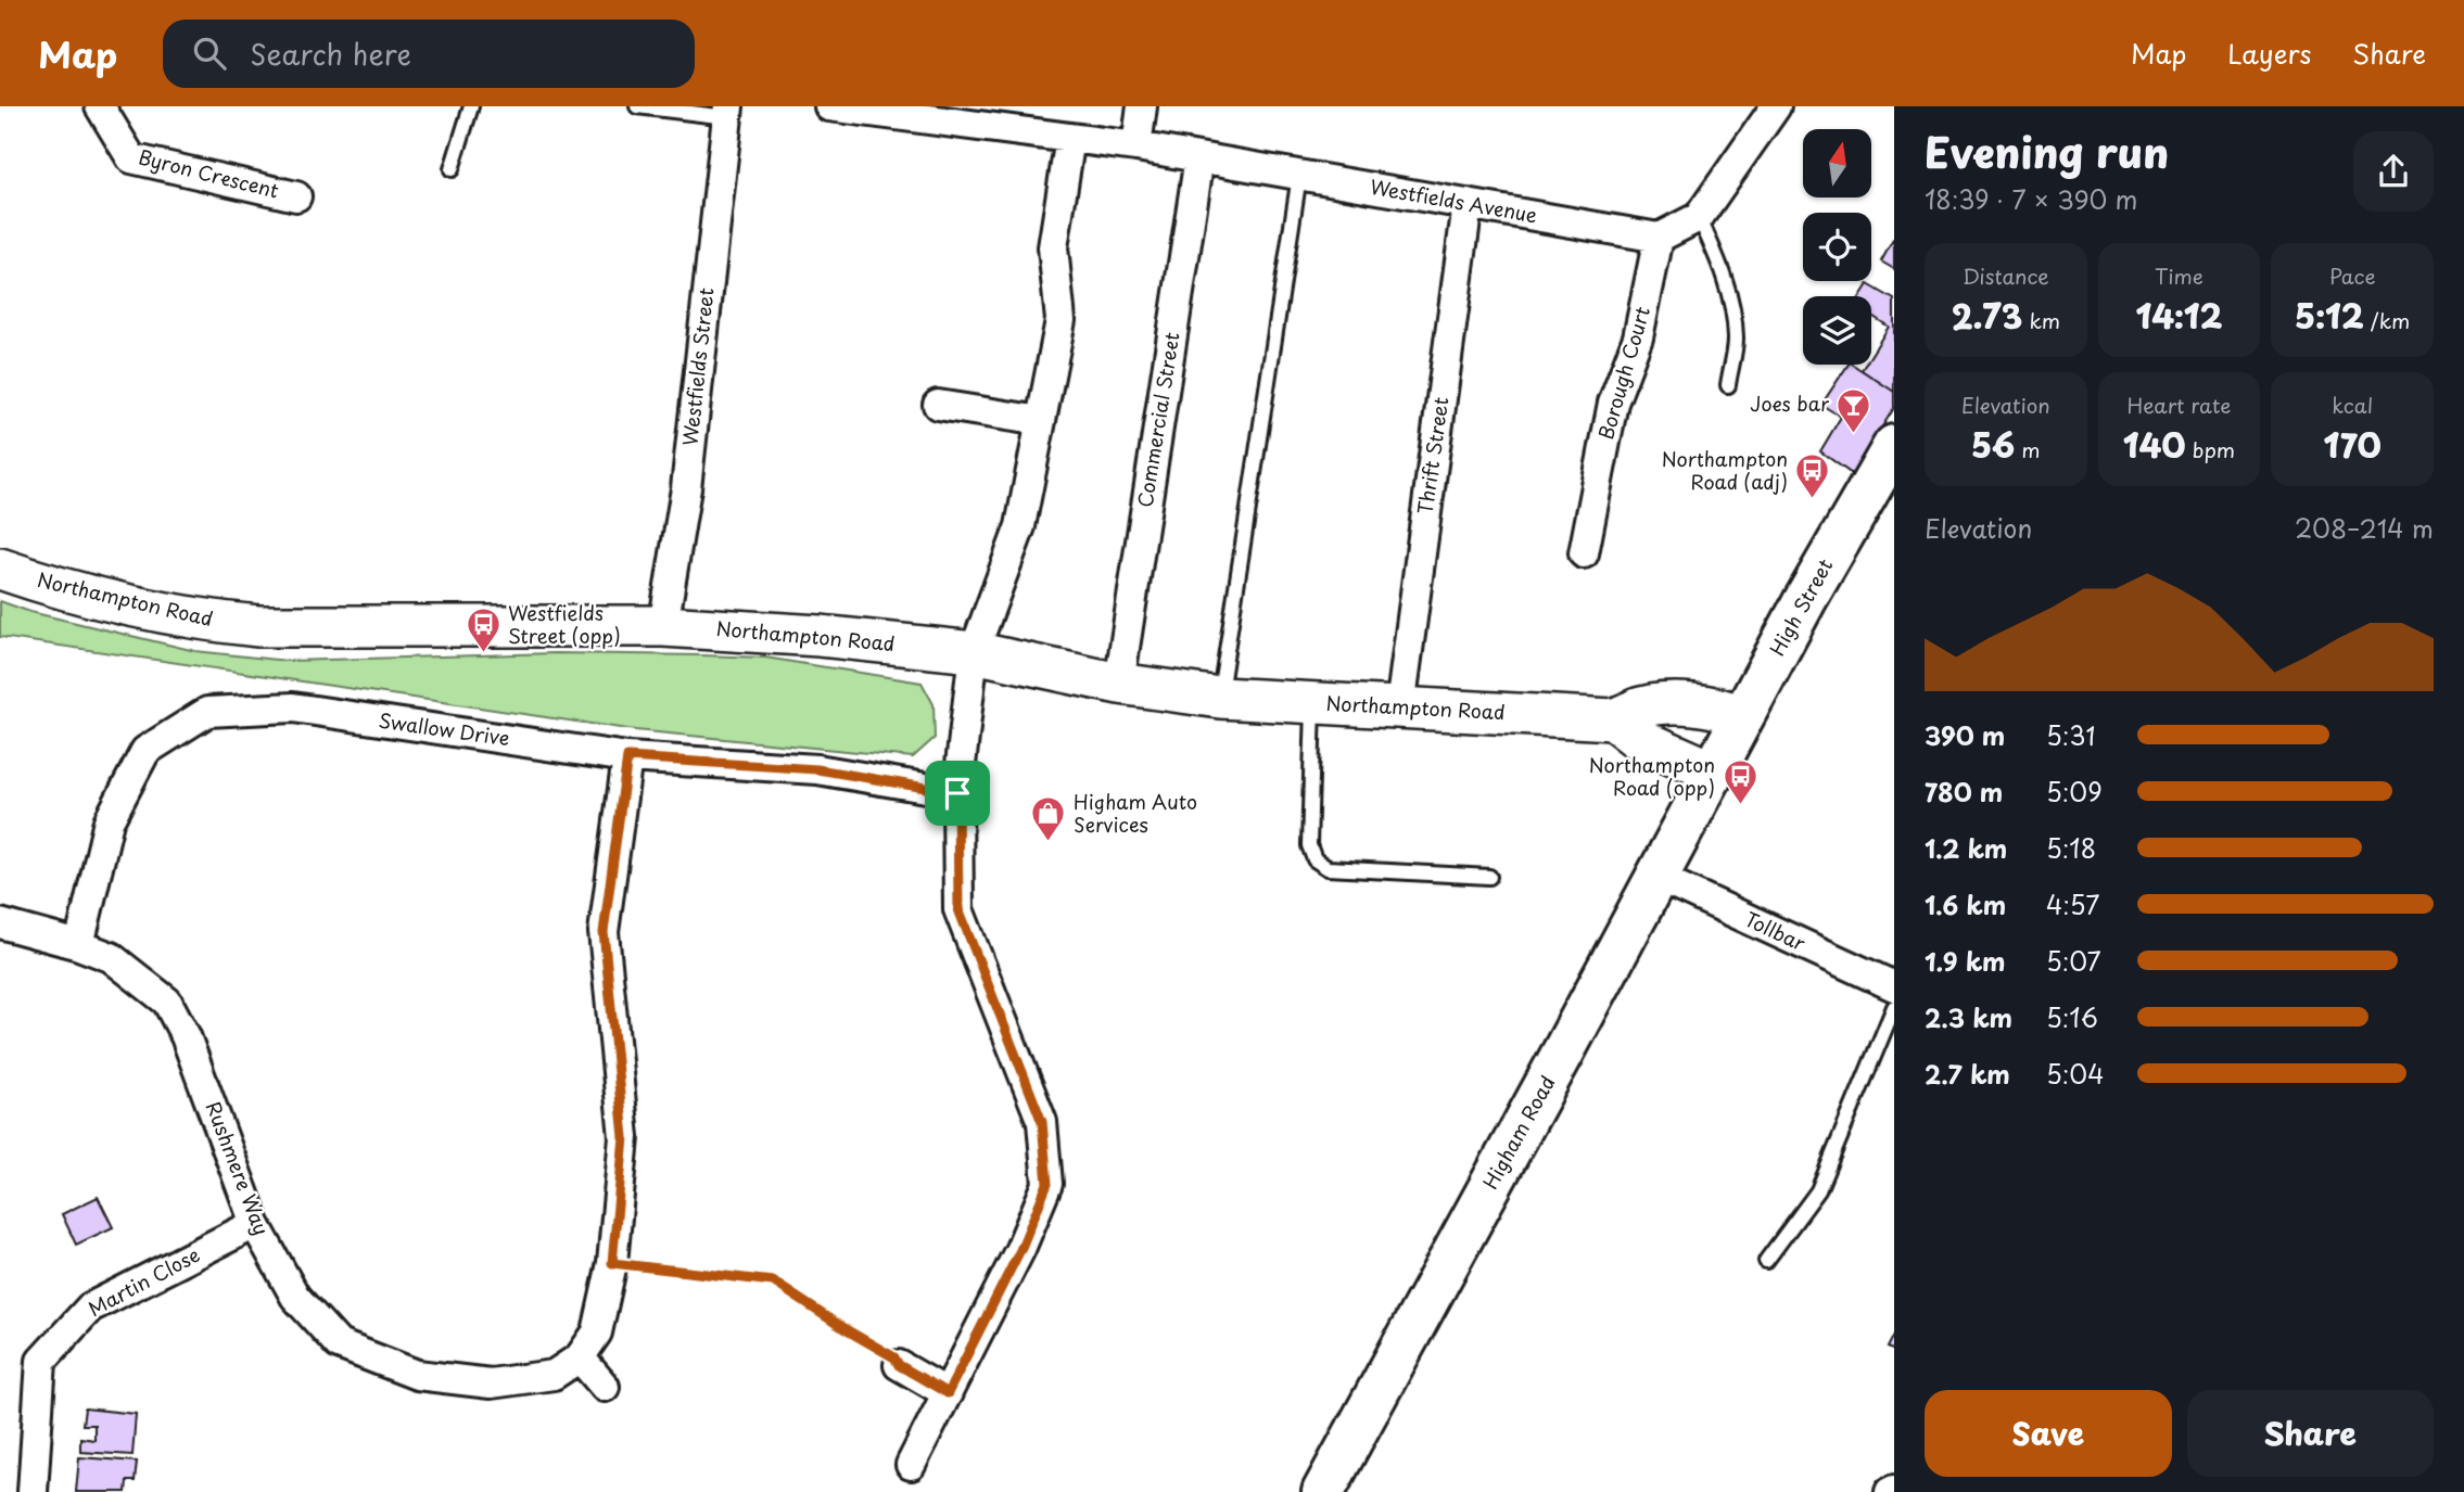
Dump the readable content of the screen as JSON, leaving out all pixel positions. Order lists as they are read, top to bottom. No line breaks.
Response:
{"streets":{"main road":["Northampton Road","High Street","Higham Road"],"street":["Byron Crescent","Westfields Avenue","Westfields Street","Borough Court","Commercial Street","Thrift Street","Swallow Drive","Tollbar","Rushmere Way","Martin Close"]},"crossings":[["Westfields Avenue","Borough Court"],["Westfields Avenue","Commercial Street"],["Westfields Avenue","Thrift Street"],["Westfields Street","Northampton Road"],["Commercial Street","Northampton Road"],["Thrift Street","Northampton Road"],["High Street","Higham Road"],["Swallow Drive","Rushmere Way"],["Tollbar","Higham Road"],["Rushmere Way","Martin Close"]],"places":{"bar":["Joes bar"],"bus stop":["Northampton Road (adj)","Westfields Street (opp)","Northampton Road (opp)"],"shop":["Higham Auto Services"]},"north":"top","page":{"header":"Map","search":"Search here","nav":["Map","Layers","Share"],"heading":["Evening run","18:39 · 7 × 390 m"],"stats":[["Distance","2.73 km"],["Time","14:12"],["Pace","5:12 /km"],["Elevation","56 m"],["Heart rate","140 bpm"],["kcal","170"]],"chart":["Elevation","208–214 m"],"list":[{"name":"390 m","note":"5:31"},{"name":"780 m","note":"5:09"},{"name":"1.2 km","note":"5:18"},{"name":"1.6 km","note":"4:57"},{"name":"1.9 km","note":"5:07"},{"name":"2.3 km","note":"5:16"},{"name":"2.7 km","note":"5:04"}],"buttons":["Save","Share"]}}
